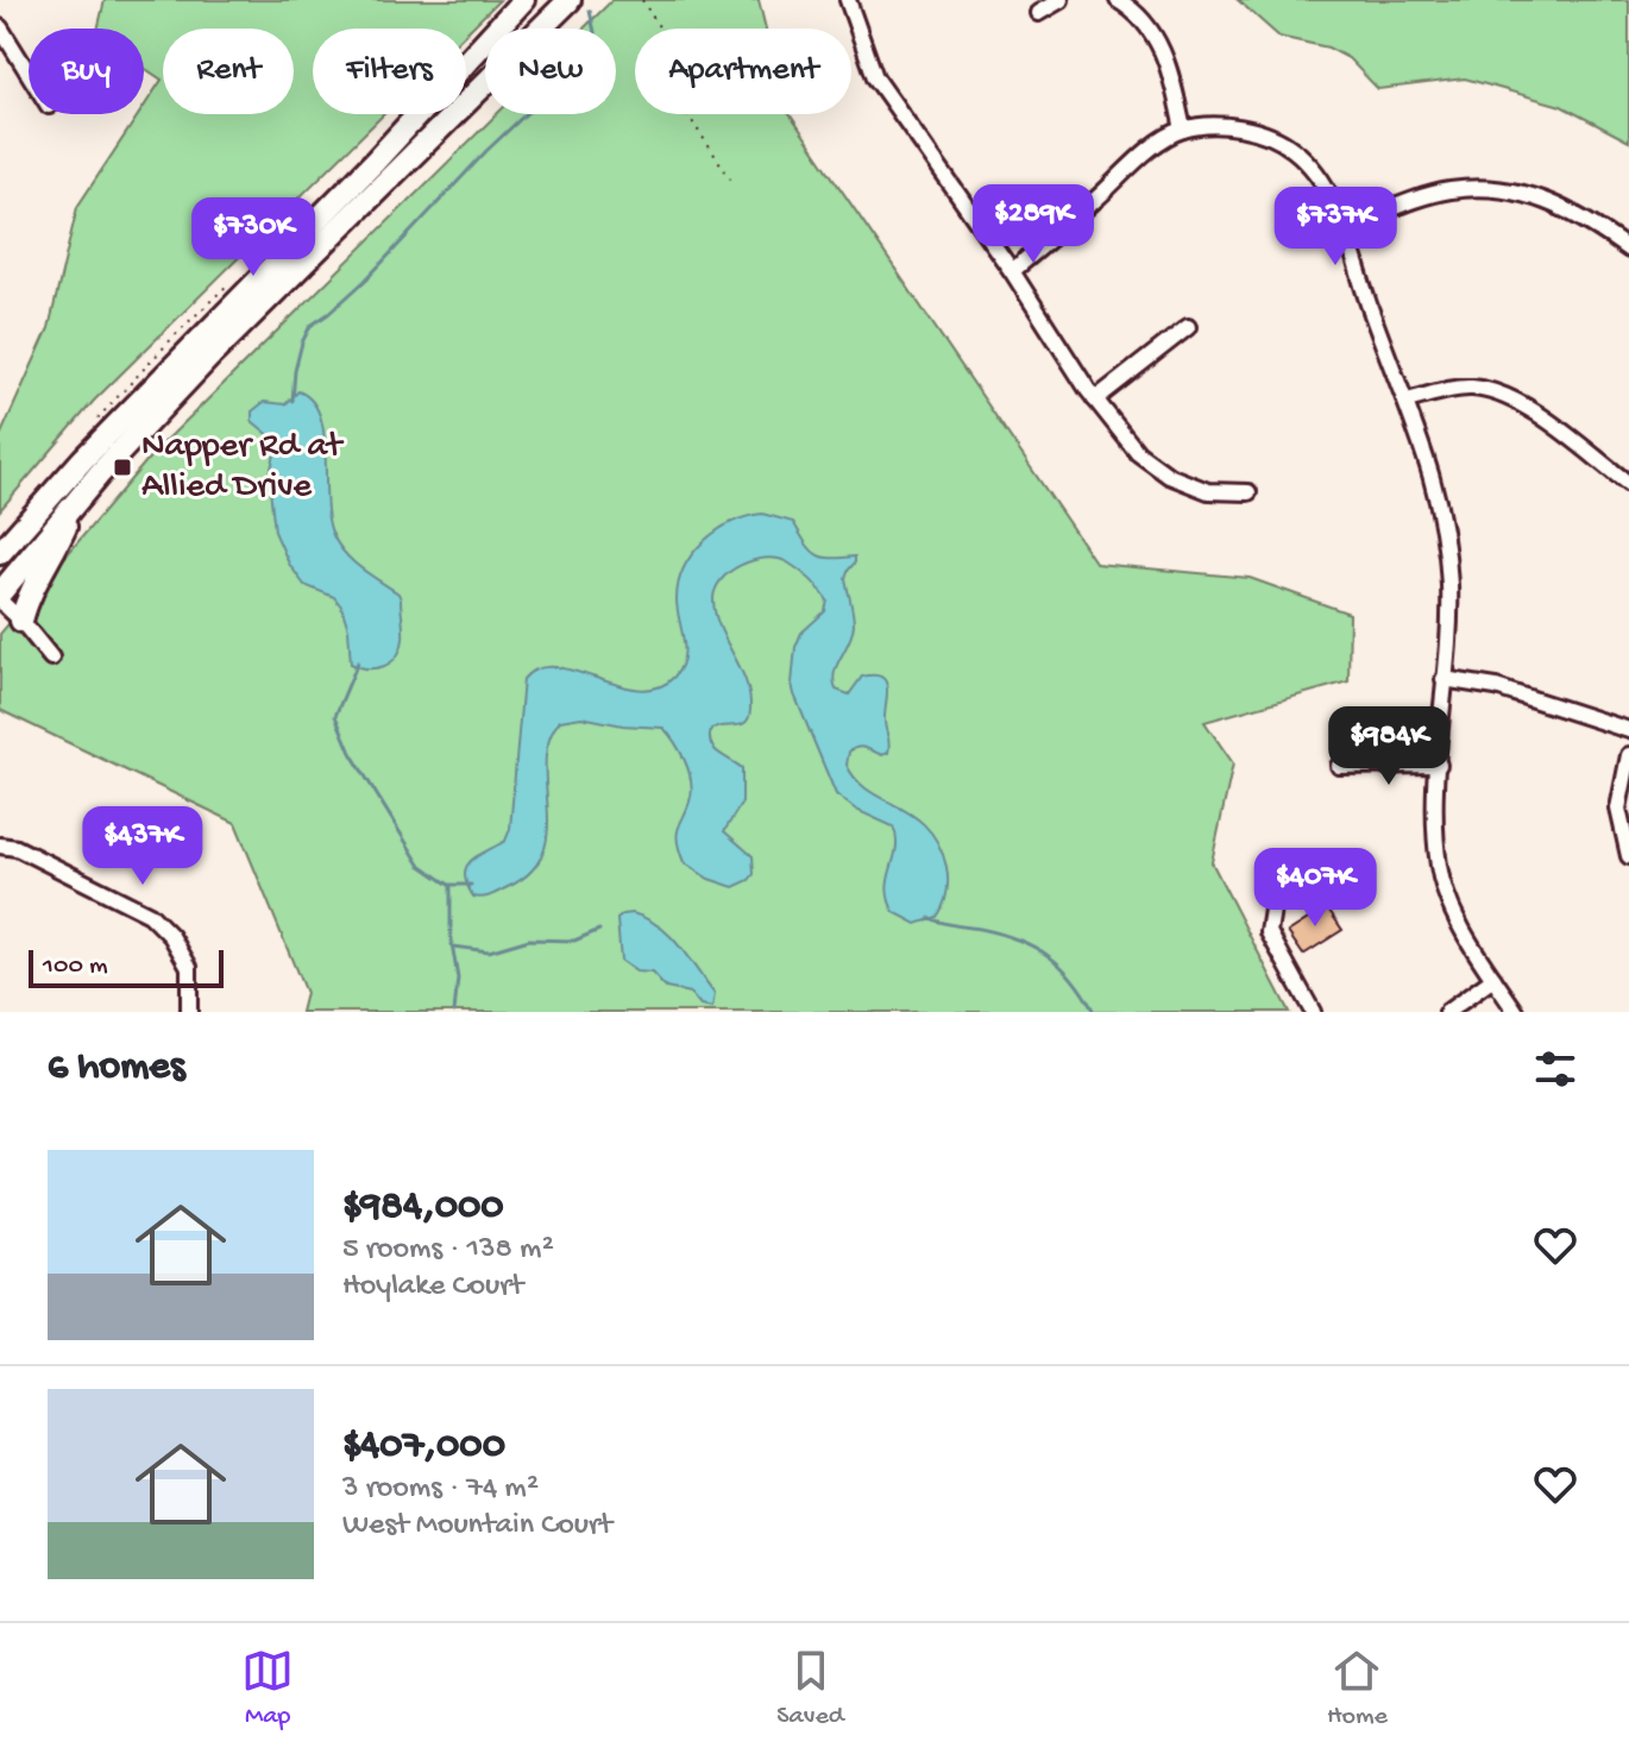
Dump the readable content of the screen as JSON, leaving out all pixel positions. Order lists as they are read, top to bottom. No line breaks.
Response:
{"places":{"transit":["Napper Rd at Allied Drive"]},"scale_bar":"100 m","page":{"chip":["Buy","Rent","Filters","New","Apartment"],"price":["$289K","$737K","$730K","$984K","$437K","$407K"],"scale":"100 m","heading":"6 homes","list":[{"name":"$984,000","note":"5 rooms · 138 m² · Hoylake Court"},{"name":"$407,000","note":"3 rooms · 74 m² · West Mountain Court"}],"tabs":["Map","Saved","Home"]}}
